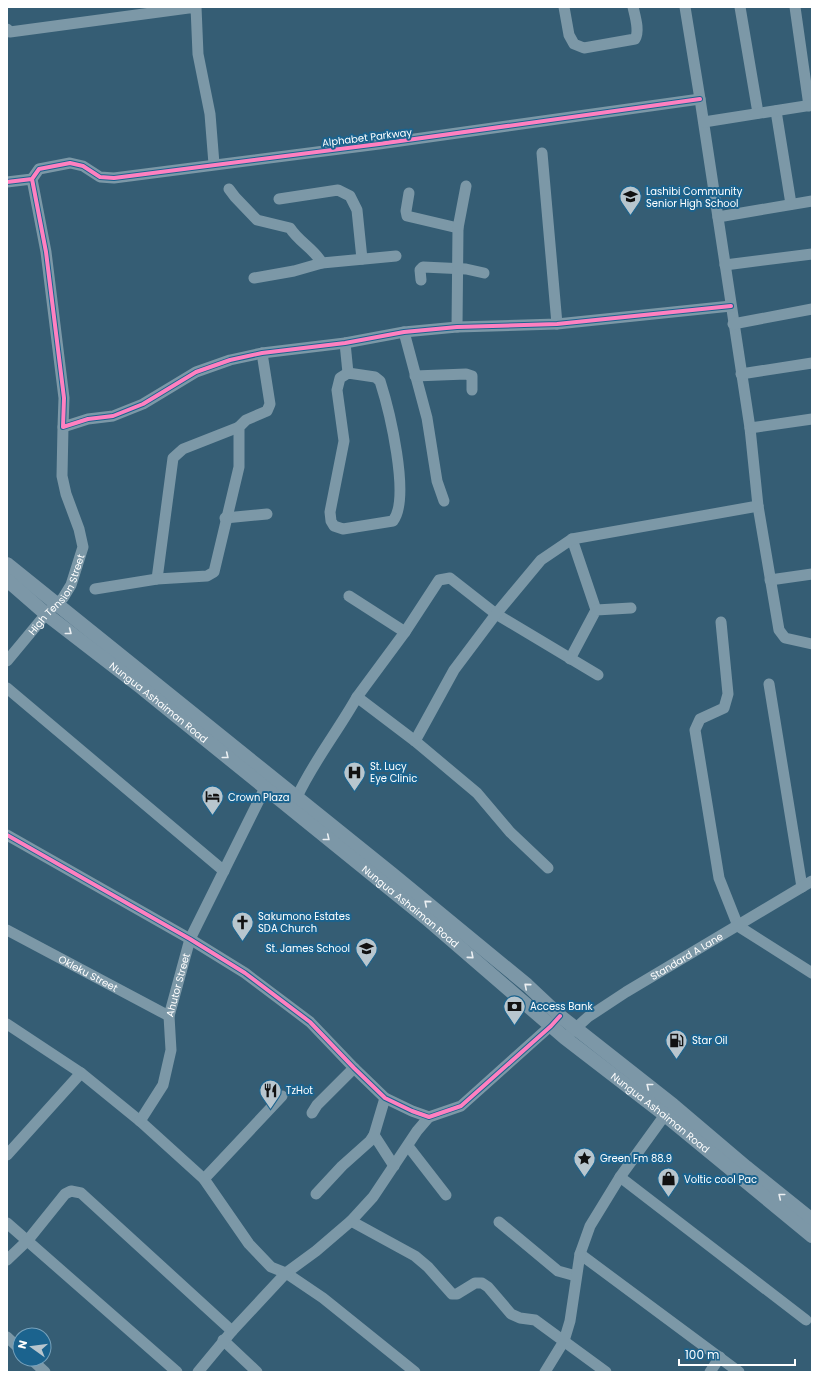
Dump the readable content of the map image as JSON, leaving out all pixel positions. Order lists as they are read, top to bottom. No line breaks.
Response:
{"streets":{"main road":["Nungua Ashaiman Road"],"street":["Alphabet Parkway","High Tension Street","Standard A Lane","Okleku Street","Ahutor Street"]},"crossings":[["Alphabet Parkway","High Tension Street"],["High Tension Street","Nungua Ashaiman Road"],["Nungua Ashaiman Road","Standard A Lane"],["Nungua Ashaiman Road","Ahutor Street"],["Okleku Street","Ahutor Street"]],"places":{"school or university":["Lashibi Community Senior High School","St. James School"],"hospital":["St. Lucy Eye Clinic"],"hotel":["Crown Plaza"],"church":["Sakumono Estates SDA Church"],"bank":["Access Bank"],"fuel station":["Star Oil"],"restaurant":["TzHot"],"place":["Green Fm 88.9"],"shop":["Voltic cool Pac"]},"scale_bar":"100 m","north":"left"}
